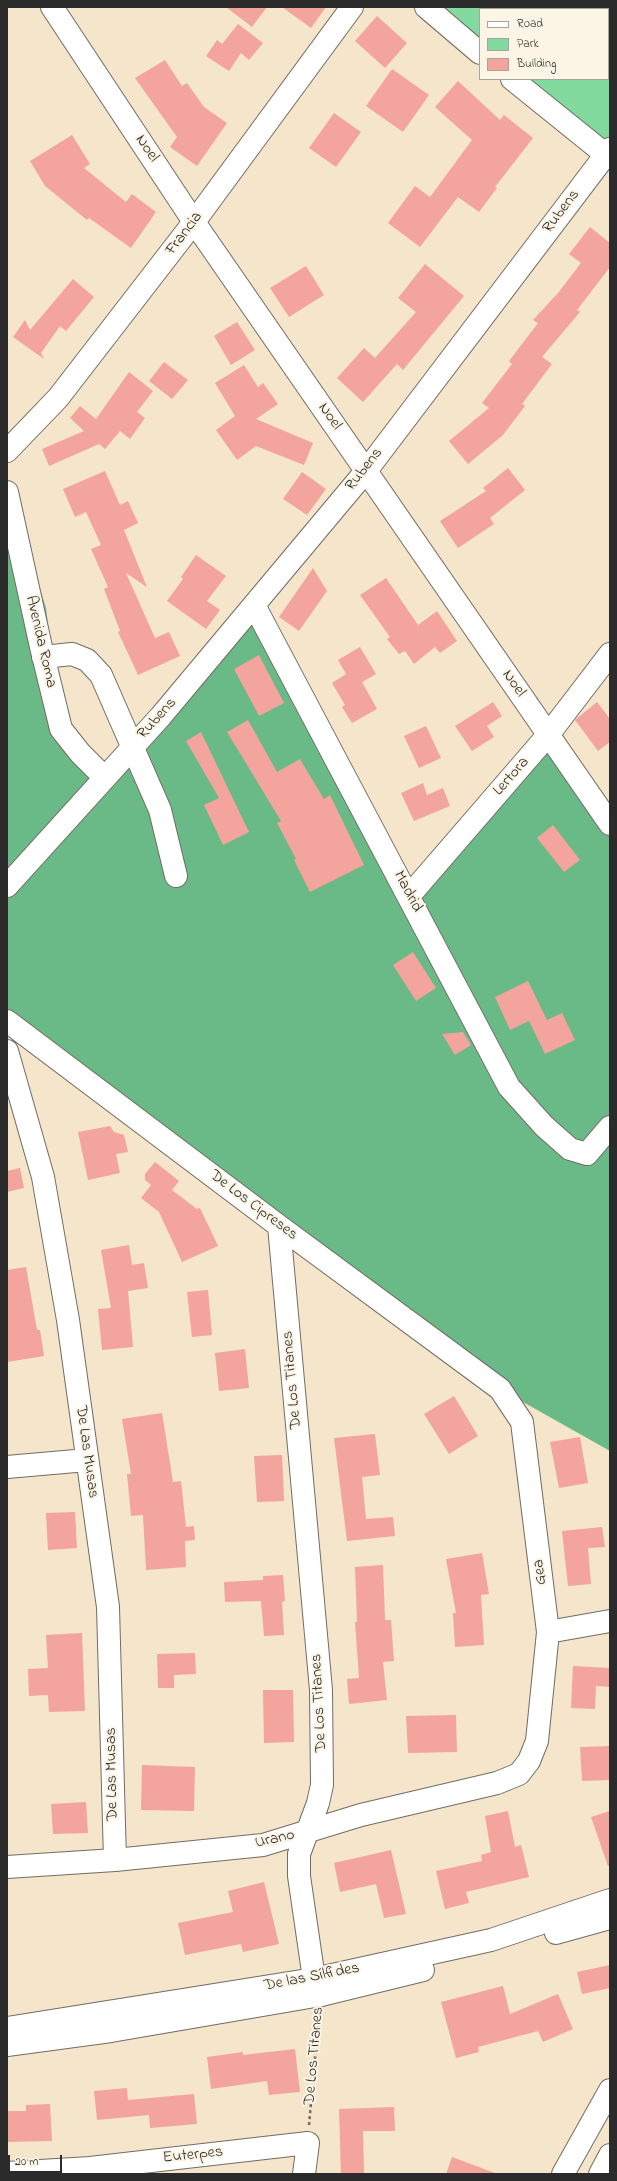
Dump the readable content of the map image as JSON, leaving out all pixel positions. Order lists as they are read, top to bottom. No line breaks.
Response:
{"streets":{"street":["Noel","Rubens","Francia","Avenida Roma","Lertora","Madrid","De Los Cipreses","De Los Titanes","De Las Musas","Gea","Urano","De las Sílfides","Euterpes"]},"crossings":[["Noel","Rubens"],["Noel","Francia"],["Noel","Lertora"],["Rubens","Avenida Roma"],["Rubens","Madrid"],["Lertora","Madrid"],["De Los Cipreses","De Los Titanes"],["De Los Cipreses","Gea"],["De Los Titanes","Urano"],["De Los Titanes","De las Sílfides"],["De Los Titanes","Euterpes"],["De Las Musas","Urano"],["Gea","Urano"]],"legend":["Road","Park","Building"],"scale_bar":"20 m"}
